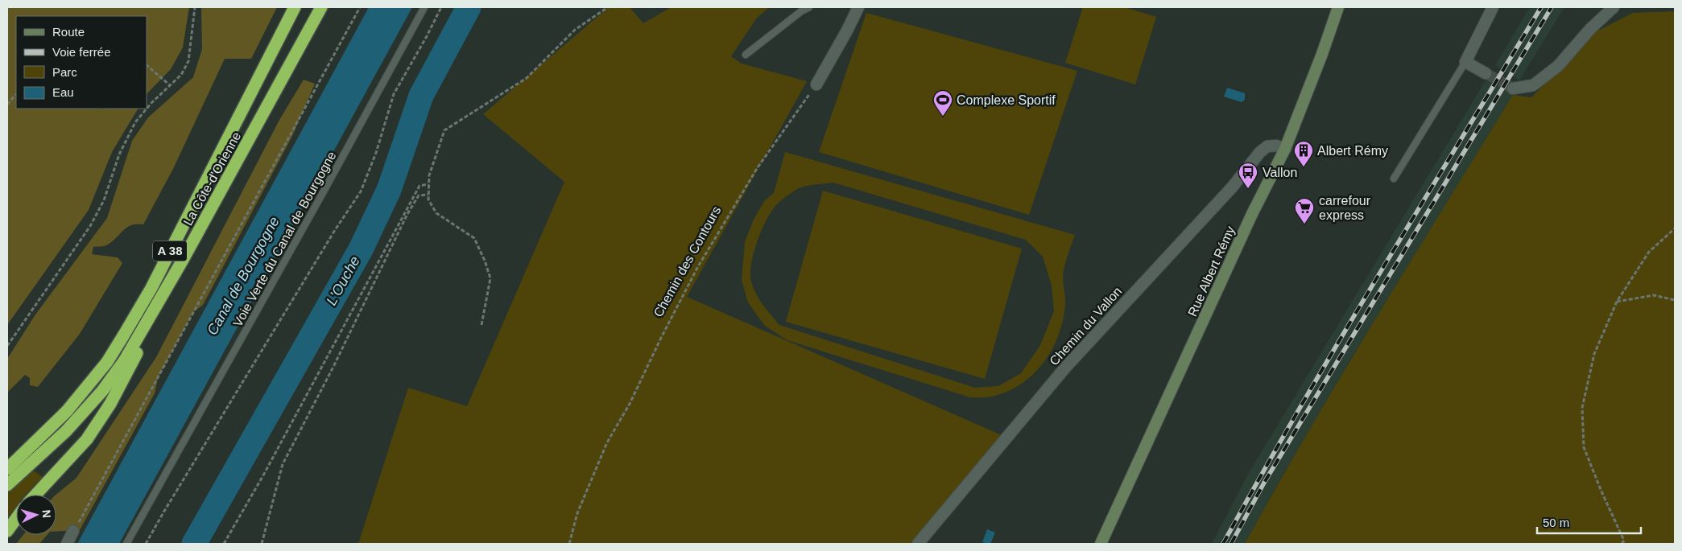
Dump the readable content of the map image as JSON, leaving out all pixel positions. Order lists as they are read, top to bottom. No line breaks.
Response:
{"streets":{"highway":["La Côte-d'Orienne","A 38"],"main road":["Rue Albert Rémy"],"street":["Chemin du Vallon"],"lane":["Voie Verte du Canal de Bourgogne"],"path":["Chemin des Contours"]},"crossings":[["Rue Albert Rémy","Chemin du Vallon"]],"water":["Canal de Bourgogne","L'Ouche"],"places":{"sports":["Complexe Sportif"],"building":["Albert Rémy"],"bus stop":["Vallon"],"supermarket":["carrefour express"]},"legend":["Route","Voie ferrée","Parc","Eau"],"scale_bar":"50 m","north":"right"}
